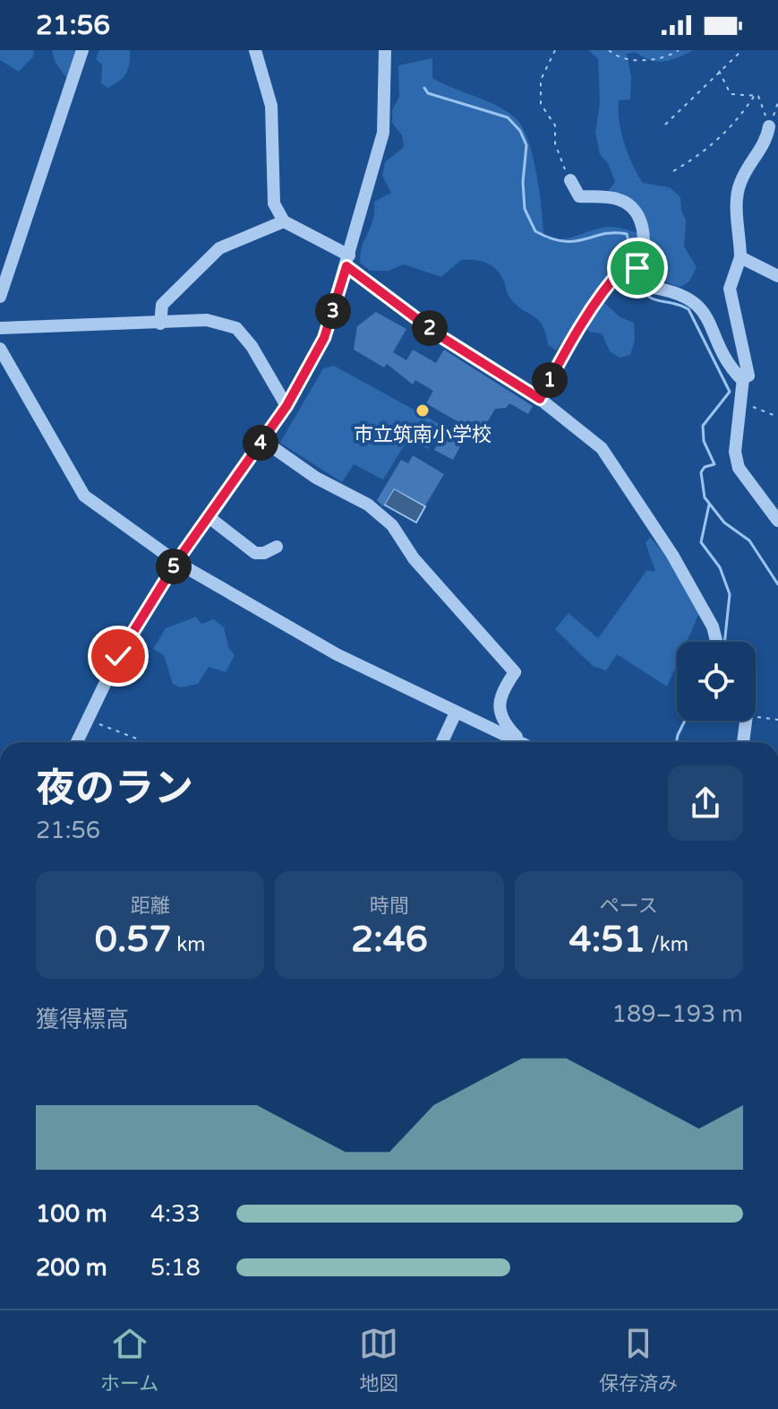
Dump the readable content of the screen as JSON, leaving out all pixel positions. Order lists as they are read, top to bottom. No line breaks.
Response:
{"places":["市立筑南小学校"],"page":{"status":"21:56","pins":["3","2","1","4","5"],"heading":["夜のラン","21:56"],"stats":[["距離","0.57 km"],["時間","2:46"],["ペース","4:51 /km"]],"chart":["獲得標高","189–193 m"],"list":[{"name":"100 m","note":"4:33"},{"name":"200 m","note":"5:18"}],"tabs":["ホーム","地図","保存済み"]}}
